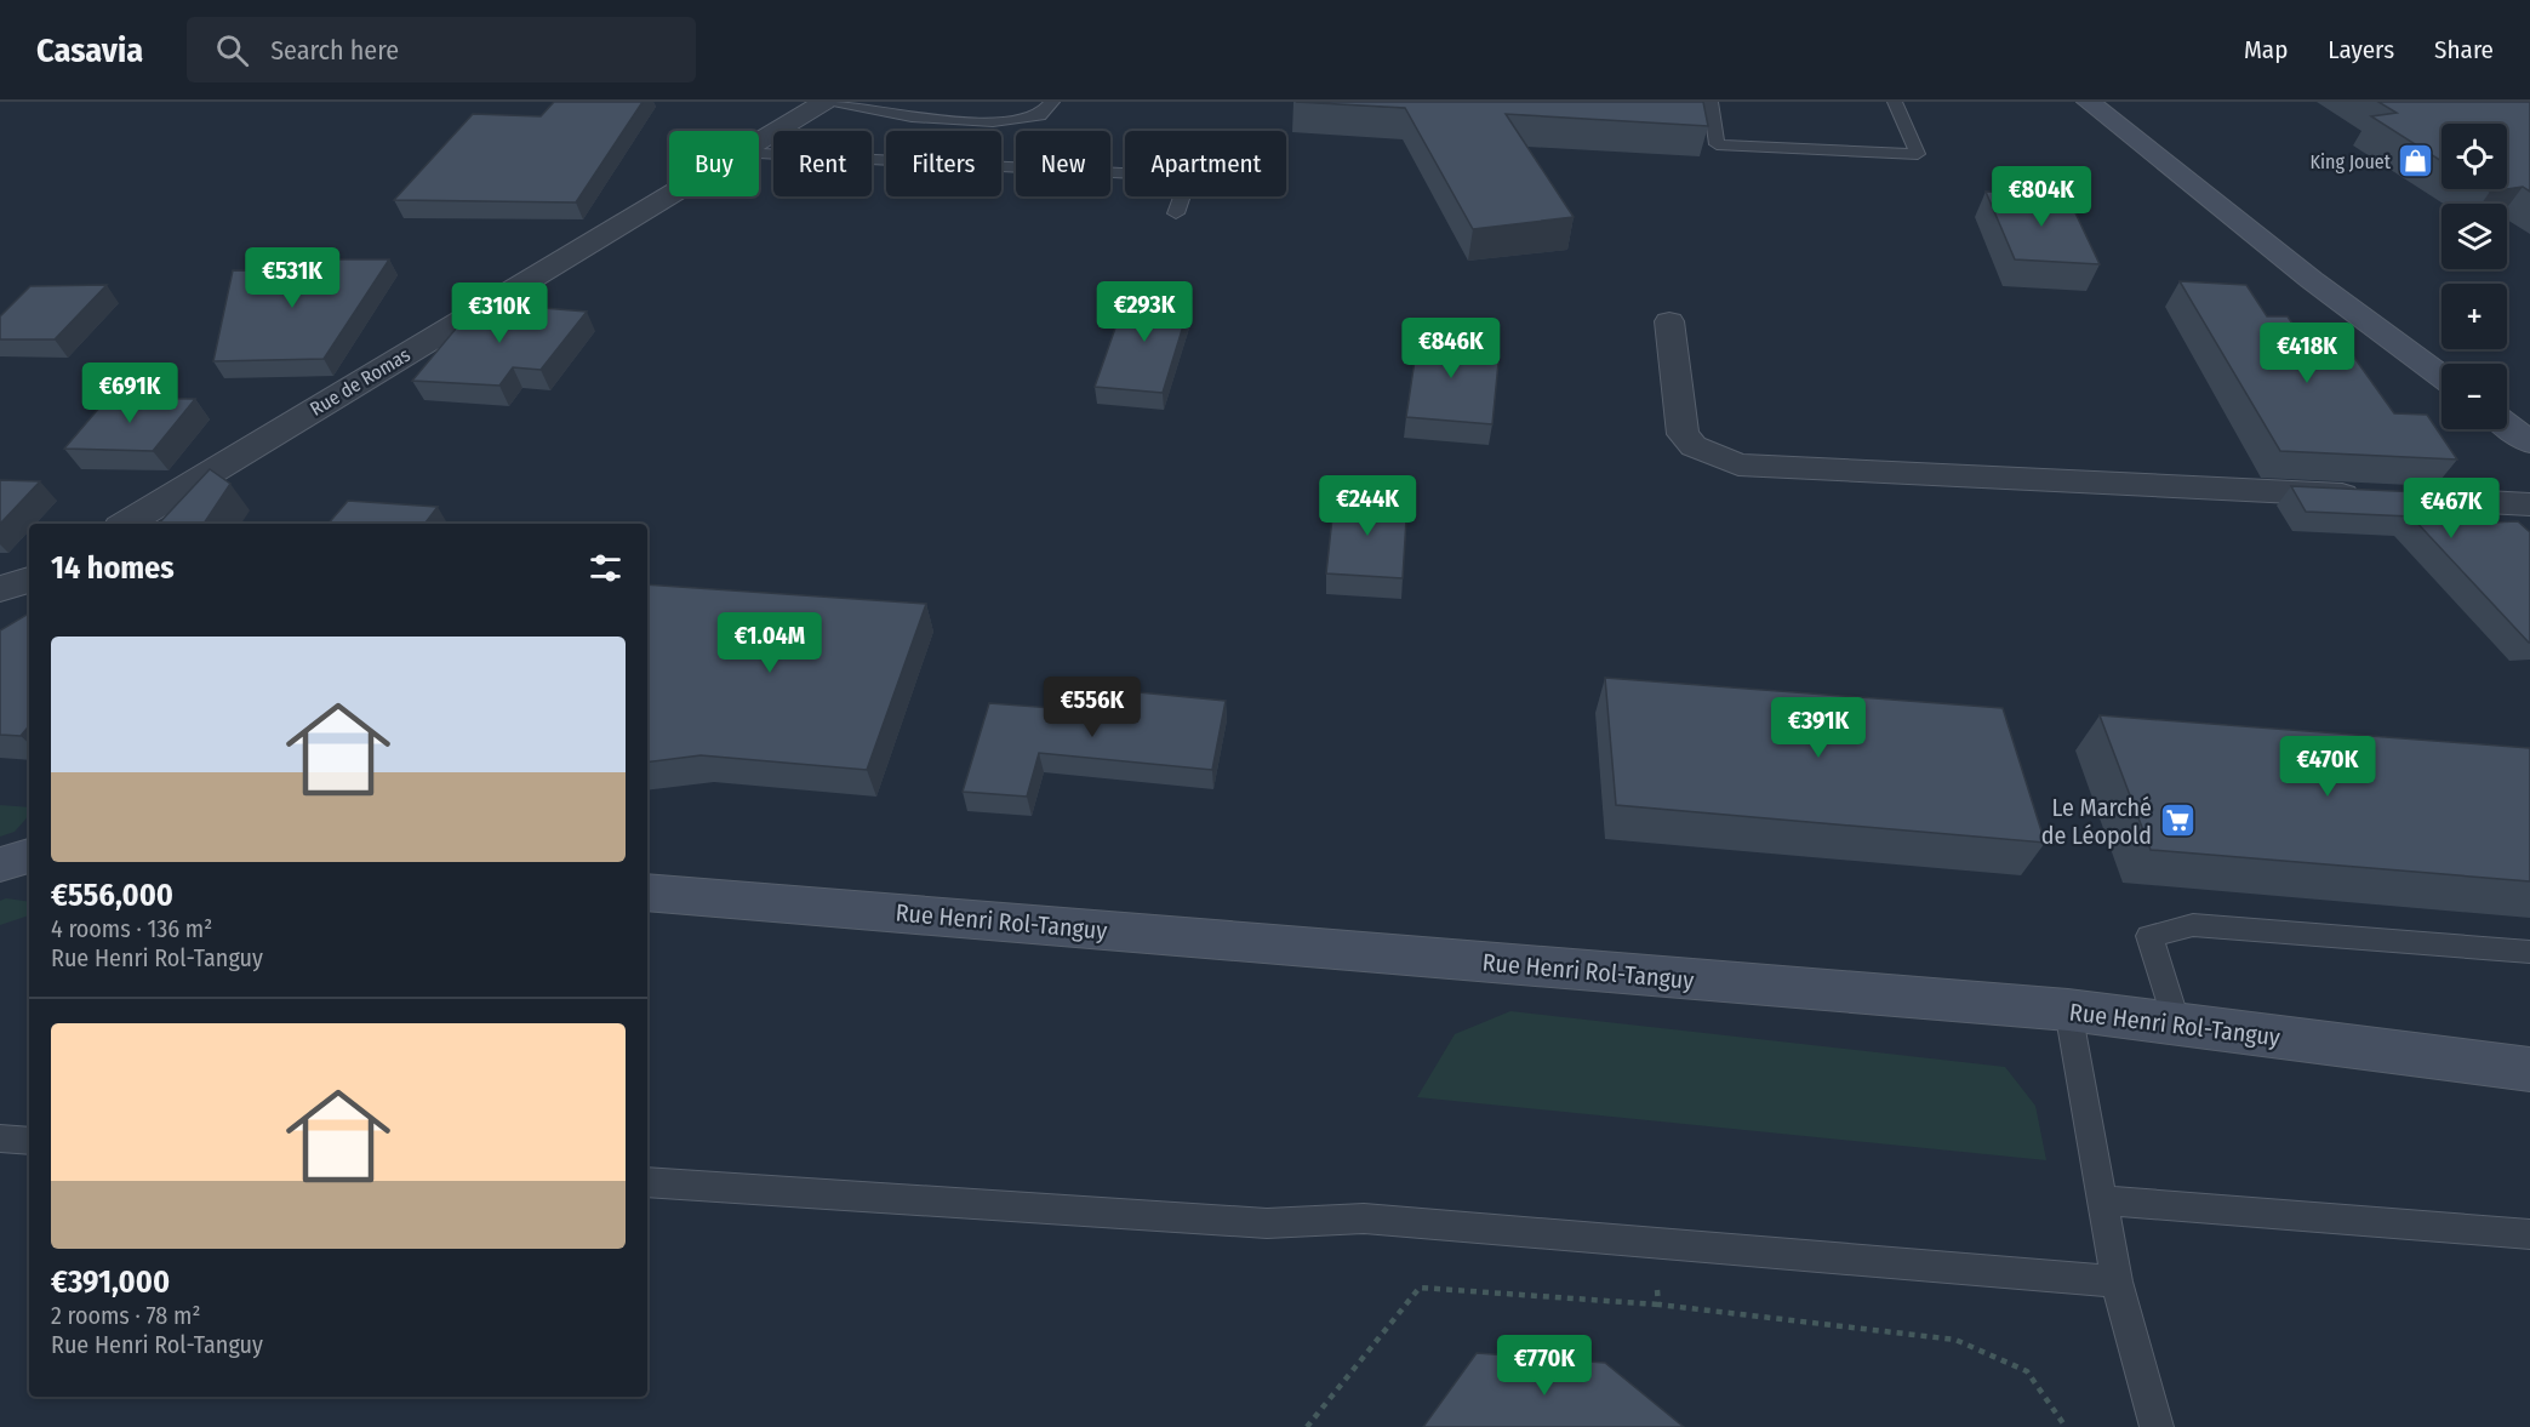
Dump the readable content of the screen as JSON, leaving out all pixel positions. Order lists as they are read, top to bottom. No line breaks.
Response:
{"streets":{"street":["Rue de Romas","Rue Henri Rol-Tanguy"]},"places":{"shop":["King Jouet"],"supermarket":["Le Marché de Léopold"]},"page":{"header":"Casavia","search":"Search here","nav":["Map","Layers","Share"],"map_buttons":["+","−"],"chip":["Buy","Rent","Filters","New","Apartment"],"price":["€804K","€531K","€293K","€310K","€846K","€418K","€691K","€244K","€467K","€1.04M","€556K","€391K","€470K","€770K"],"heading":"14 homes","list":[{"name":"€556,000","note":"4 rooms · 136 m² · Rue Henri Rol-Tanguy"},{"name":"€391,000","note":"2 rooms · 78 m² · Rue Henri Rol-Tanguy"}]}}
